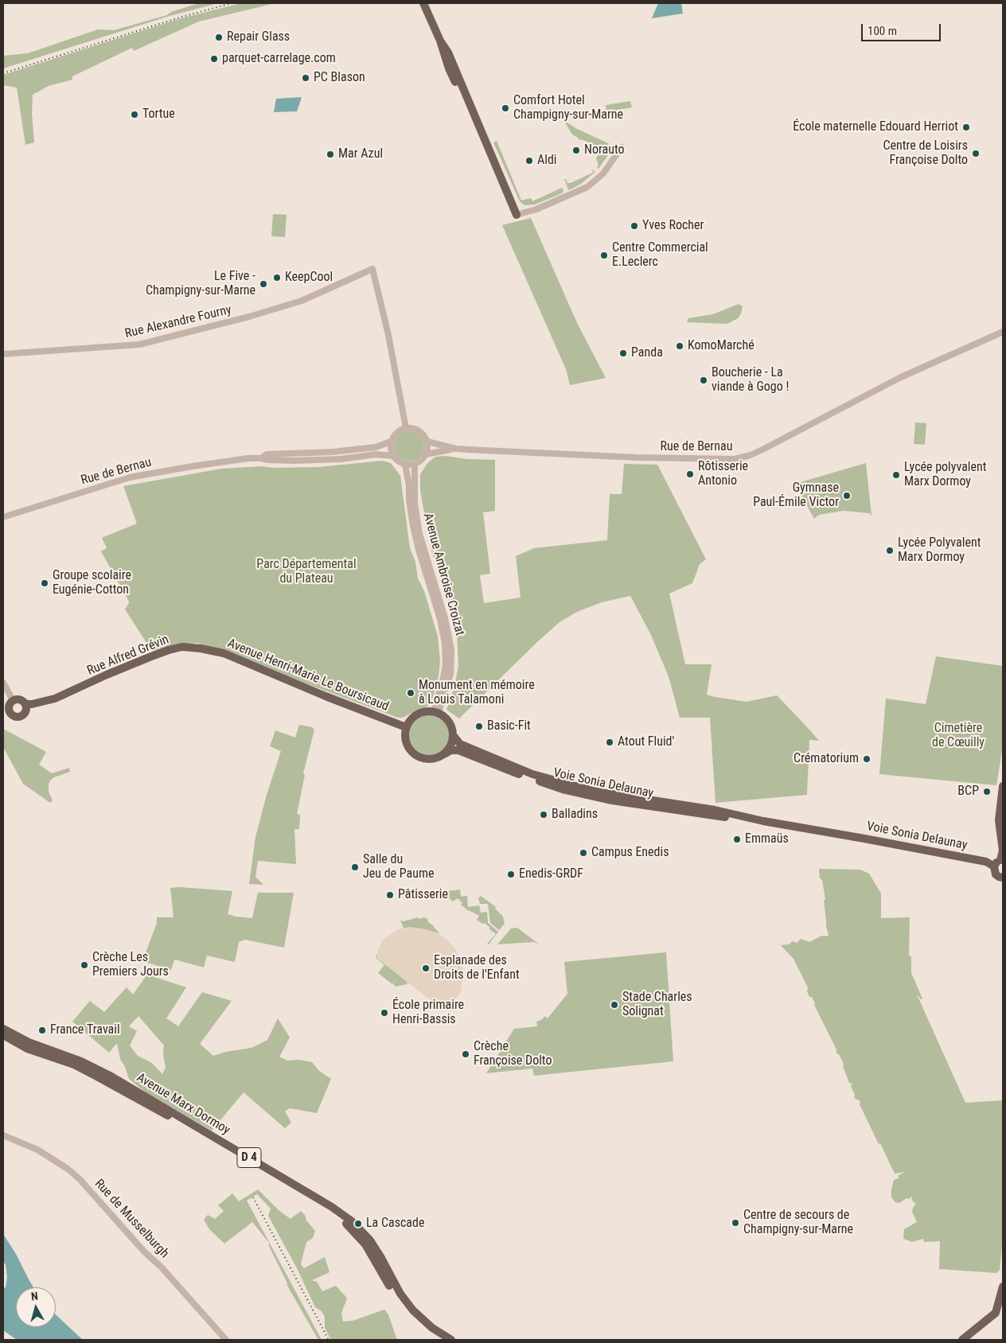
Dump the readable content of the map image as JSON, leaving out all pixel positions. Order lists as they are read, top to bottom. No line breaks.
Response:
{"streets":{"main road":["Rue Alfred Grévin","Avenue Henri-Marie Le Boursicaud","Voie Sonia Delaunay","Avenue Marx Dormoy","D 4"],"street":["Rue Alexandre Fourny","Rue de Bernau","Avenue Ambroise Croizat","Rue de Musselburgh"]},"crossings":[["Rue Alexandre Fourny","Rue de Bernau"],["Rue Alexandre Fourny","Avenue Ambroise Croizat"],["Rue de Bernau","Avenue Ambroise Croizat"],["Avenue Ambroise Croizat","Avenue Henri-Marie Le Boursicaud"],["Avenue Ambroise Croizat","Voie Sonia Delaunay"],["Rue Alfred Grévin","Avenue Henri-Marie Le Boursicaud"],["Avenue Henri-Marie Le Boursicaud","Voie Sonia Delaunay"]],"parks":["Parc Départemental du Plateau","Cimetière de Cœuilly"],"places":["Repair Glass","parquet-carrelage.com","PC Blason","Comfort Hotel Champigny-sur-Marne","Tortue","École maternelle Edouard Herriot","Norauto","Centre de Loisirs Françoise Dolto","Mar Azul","Aldi","Yves Rocher","Centre Commercial E.Leclerc","KeepCool","Le Five - Champigny-sur-Marne","KomoMarché","Panda","Boucherie - La viande à Gogo !","Rôtisserie Antonio","Lycée polyvalent Marx Dormoy","Gymnase Paul-Émile Victor","Lycée Polyvalent Marx Dormoy","Groupe scolaire Eugénie-Cotton","Monument en mémoire à Louis Talamoni","Basic-Fit","Atout Fluid'","Crématorium","BCP","Balladins","Emmaüs","Campus Enedis","Salle du Jeu de Paume","Enedis-GRDF","Pâtisserie","Crèche Les Premiers Jours","Esplanade des Droits de l'Enfant","Stade Charles Solignat","École primaire Henri-Bassis","France Travail","Crèche Françoise Dolto","Centre de secours de Champigny-sur-Marne","La Cascade"],"scale_bar":"100 m","north":"top"}
